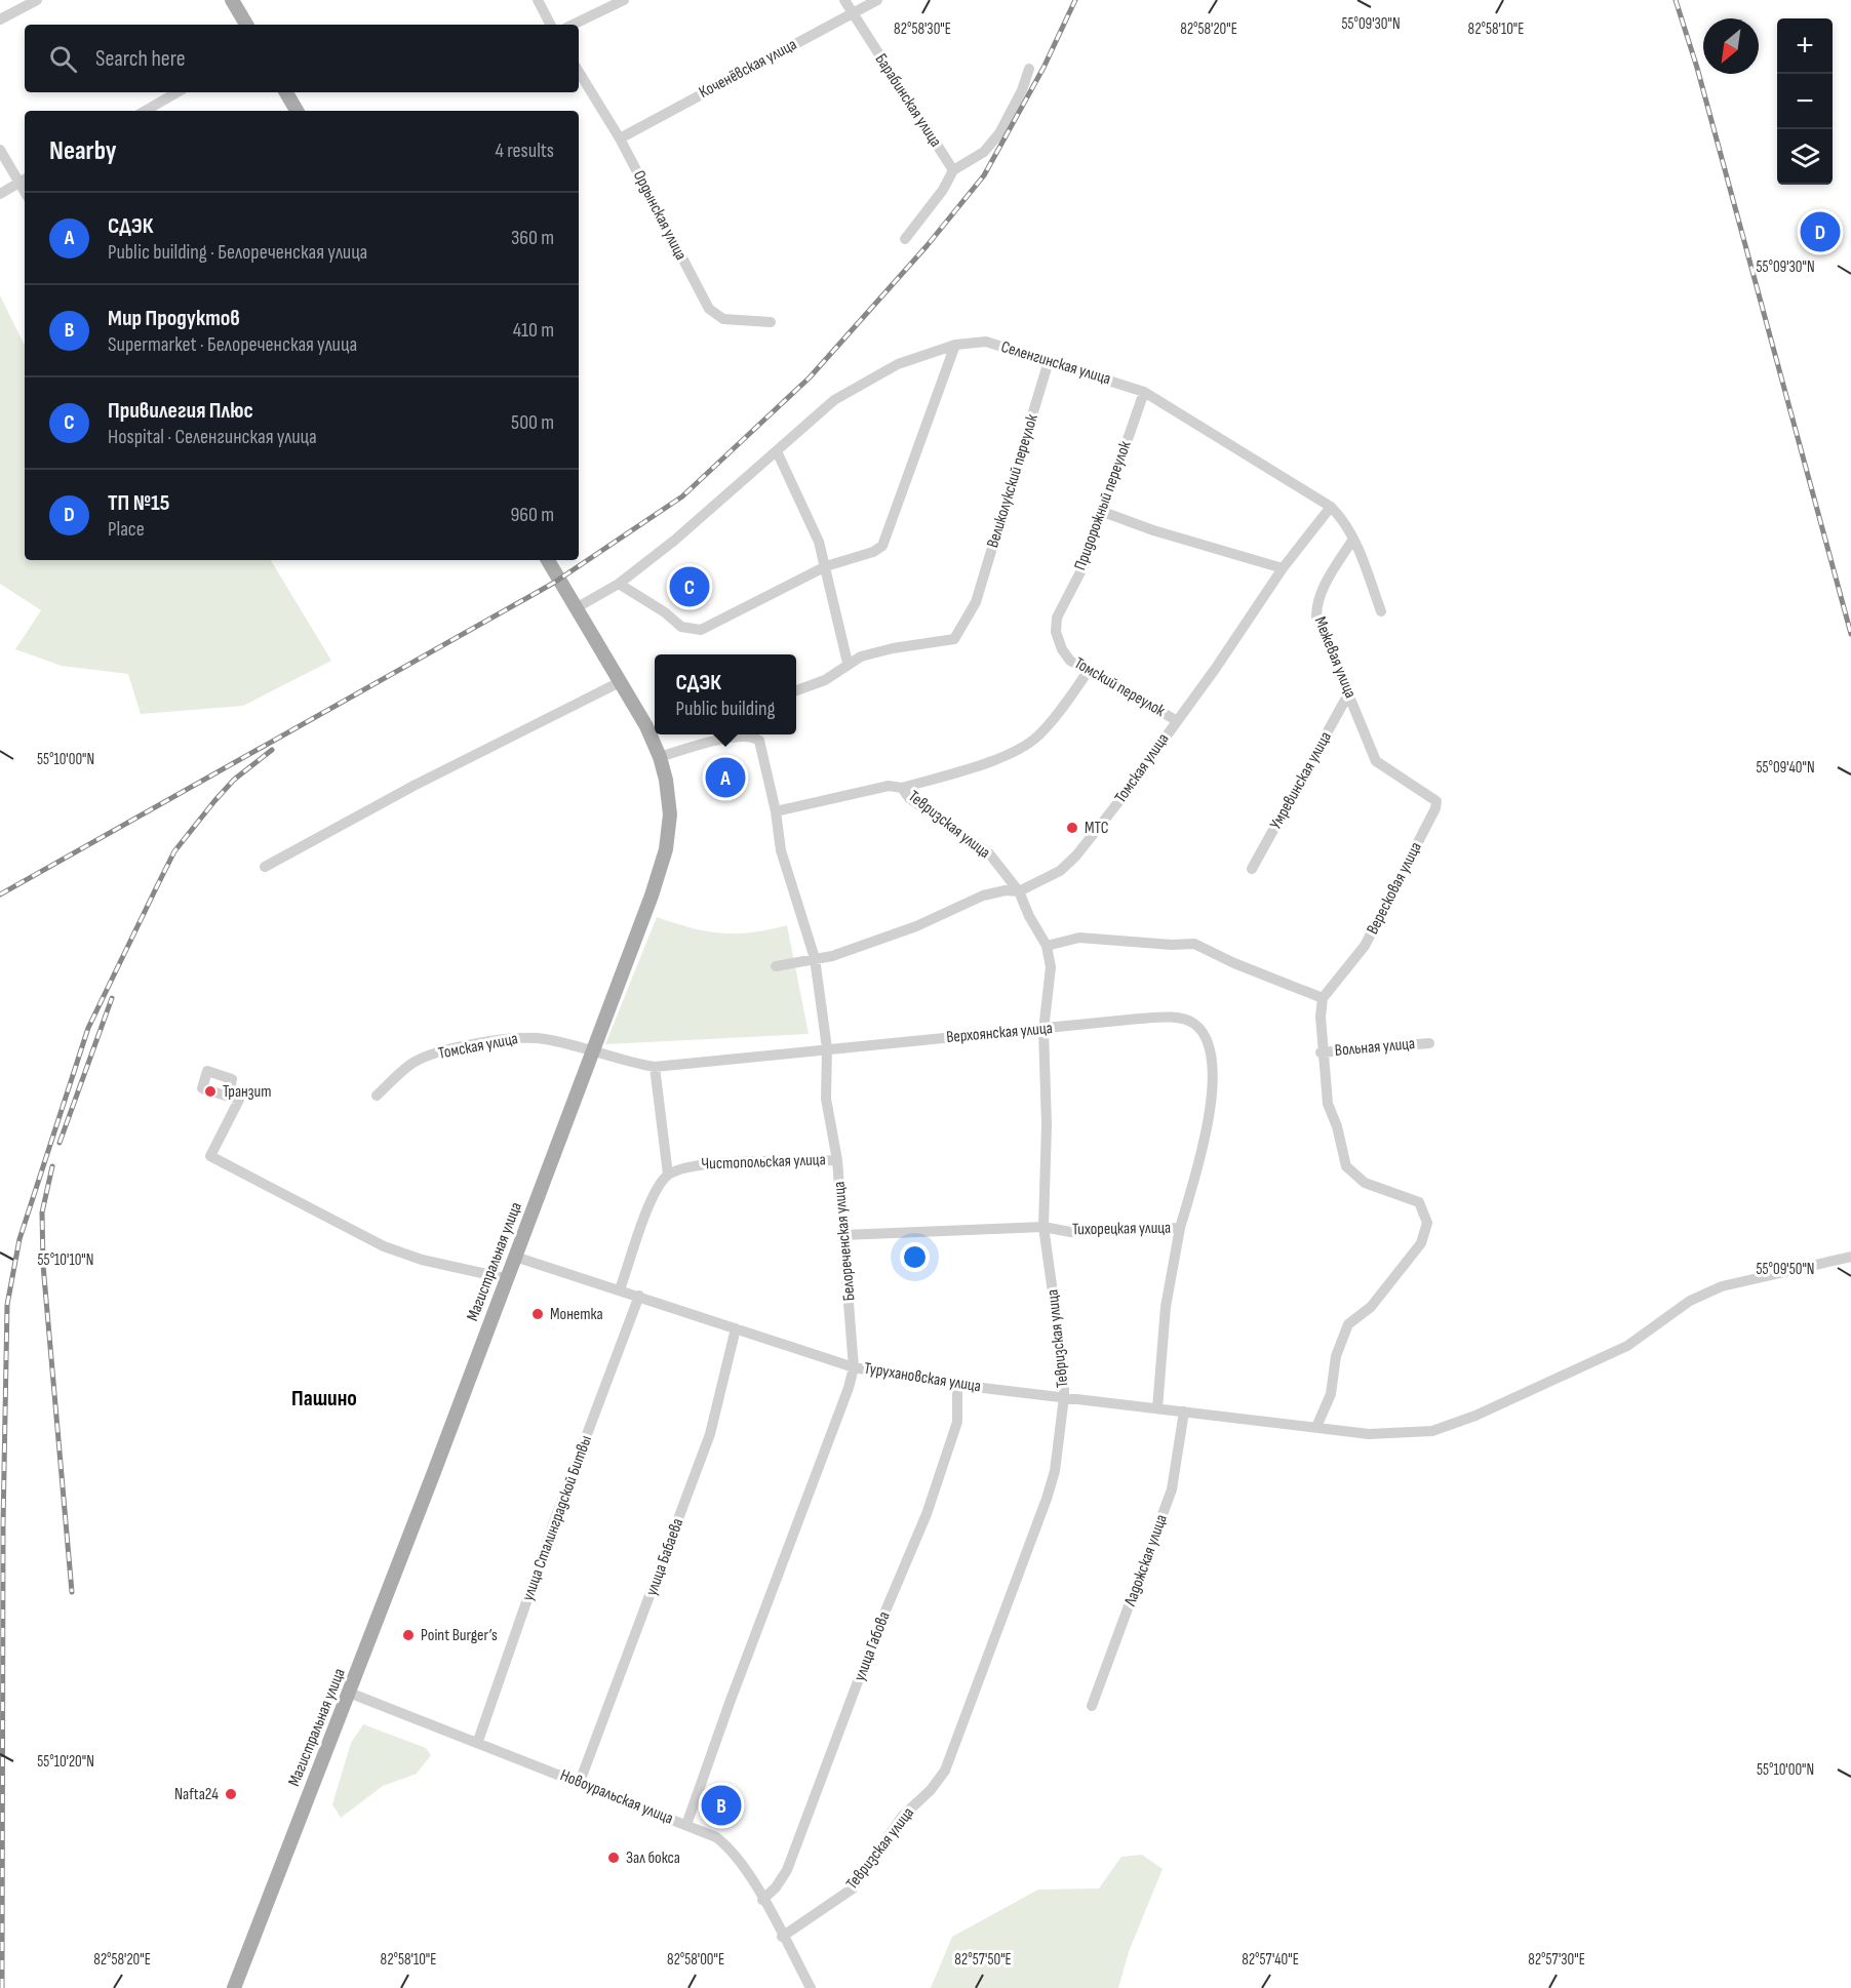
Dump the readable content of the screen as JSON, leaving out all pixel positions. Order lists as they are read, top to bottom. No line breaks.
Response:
{"streets":{"main road":["Магистральная улица"],"street":["Коченёвская улица","Барабинская улица","Ордынская улица","Селенгинская улица","Великолукский переулок","Придорожный переулок","Межевая улица","Томский переулок","Томская улица","Умревинская улица","Тевризская улица","Вересковая улица","Верхоянская улица","Вольная улица","Чистопольская улица","Тихорецкая улица","Белореченская улица","Турухановская улица","улица Сталинградской Битвы","улица Бабаева","Ладожская улица","улица Габова","Новоуральская улица"]},"crossings":[["Коченёвская улица","Барабинская улица"],["Коченёвская улица","Ордынская улица"],["Селенгинская улица","Великолукский переулок"],["Селенгинская улица","Придорожный переулок"],["Селенгинская улица","Томская улица"],["Селенгинская улица","Магистральная улица"],["Придорожный переулок","Томский переулок"],["Межевая улица","Умревинская улица"],["Межевая улица","Вересковая улица"],["Томский переулок","Томская улица"],["Томская улица","Тевризская улица"],["Томская улица","Верхоянская улица"],["Томская улица","Белореченская улица"],["Томская улица","Магистральная улица"],["Тевризская улица","Верхоянская улица"],["Тевризская улица","Тихорецкая улица"],["Тевризская улица","Турухановская улица"],["Тевризская улица","Новоуральская улица"],["Верхоянская улица","Тихорецкая улица"],["Верхоянская улица","Белореченская улица"],["Верхоянская улица","Магистральная улица"],["Чистопольская улица","Белореченская улица"],["Тихорецкая улица","Белореченская улица"],["Тихорецкая улица","Турухановская улица"],["Белореченская улица","Магистральная улица"],["Белореченская улица","Турухановская улица"],["Белореченская улица","Новоуральская улица"],["Магистральная улица","Турухановская улица"],["Магистральная улица","Новоуральская улица"],["Турухановская улица","улица Сталинградской Битвы"],["Турухановская улица","улица Бабаева"],["Турухановская улица","Ладожская улица"],["Турухановская улица","улица Габова"],["улица Сталинградской Битвы","Новоуральская улица"],["улица Бабаева","Новоуральская улица"],["улица Габова","Новоуральская улица"]],"districts":["Пашино"],"places":["МТС","Транзит","Монетка","Point Burger’s","Nafta24","Зал бокса"],"north":"bottom left","page":{"map_buttons":["+","−"],"search":"Search here","heading":["Nearby","4 results"],"list":[{"mark":"A","name":"СДЭК","note":"Public building · Белореченская улица","value":"360 m"},{"mark":"B","name":"Мир Продуктов","note":"Supermarket · Белореченская улица","value":"410 m"},{"mark":"C","name":"Привилегия Плюс","note":"Hospital · Селенгинская улица","value":"500 m"},{"mark":"D","name":"ТП №15","note":"Place","value":"960 m"}],"pins":["D","C","A","B"],"popup":["СДЭК","Public building"]},"coordinates":["55°09'30\"N","82°58'30\"E","82°58'20\"E","82°58'10\"E","55°10'00\"N","55°09'40\"N","55°10'10\"N","55°09'50\"N","55°10'20\"N","82°58'00\"E","82°57'50\"E","82°57'40\"E","82°57'30\"E"]}
